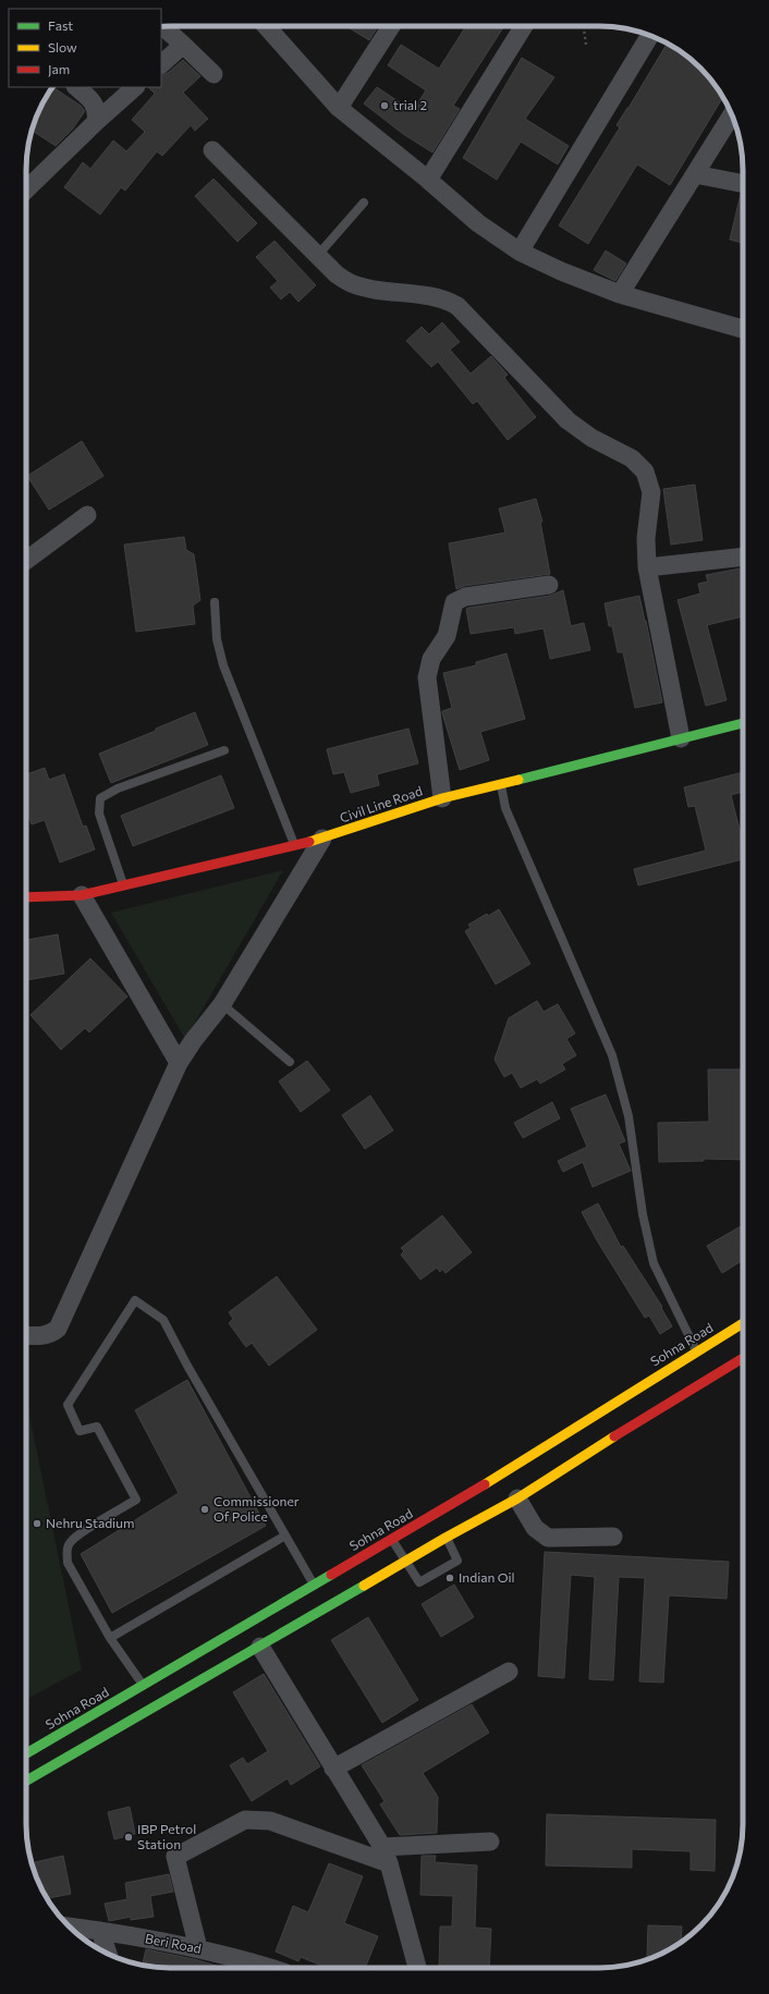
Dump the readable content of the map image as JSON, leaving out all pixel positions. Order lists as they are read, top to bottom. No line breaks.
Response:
{"streets":{"main road":["Civil Line Road","Sohna Road"],"street":["Beri Road"]},"places":["trial 2","Commissioner Of Police","Nehru Stadium","Indian Oil","IBP Petrol Station"],"legend":["Fast","Slow","Jam"]}
